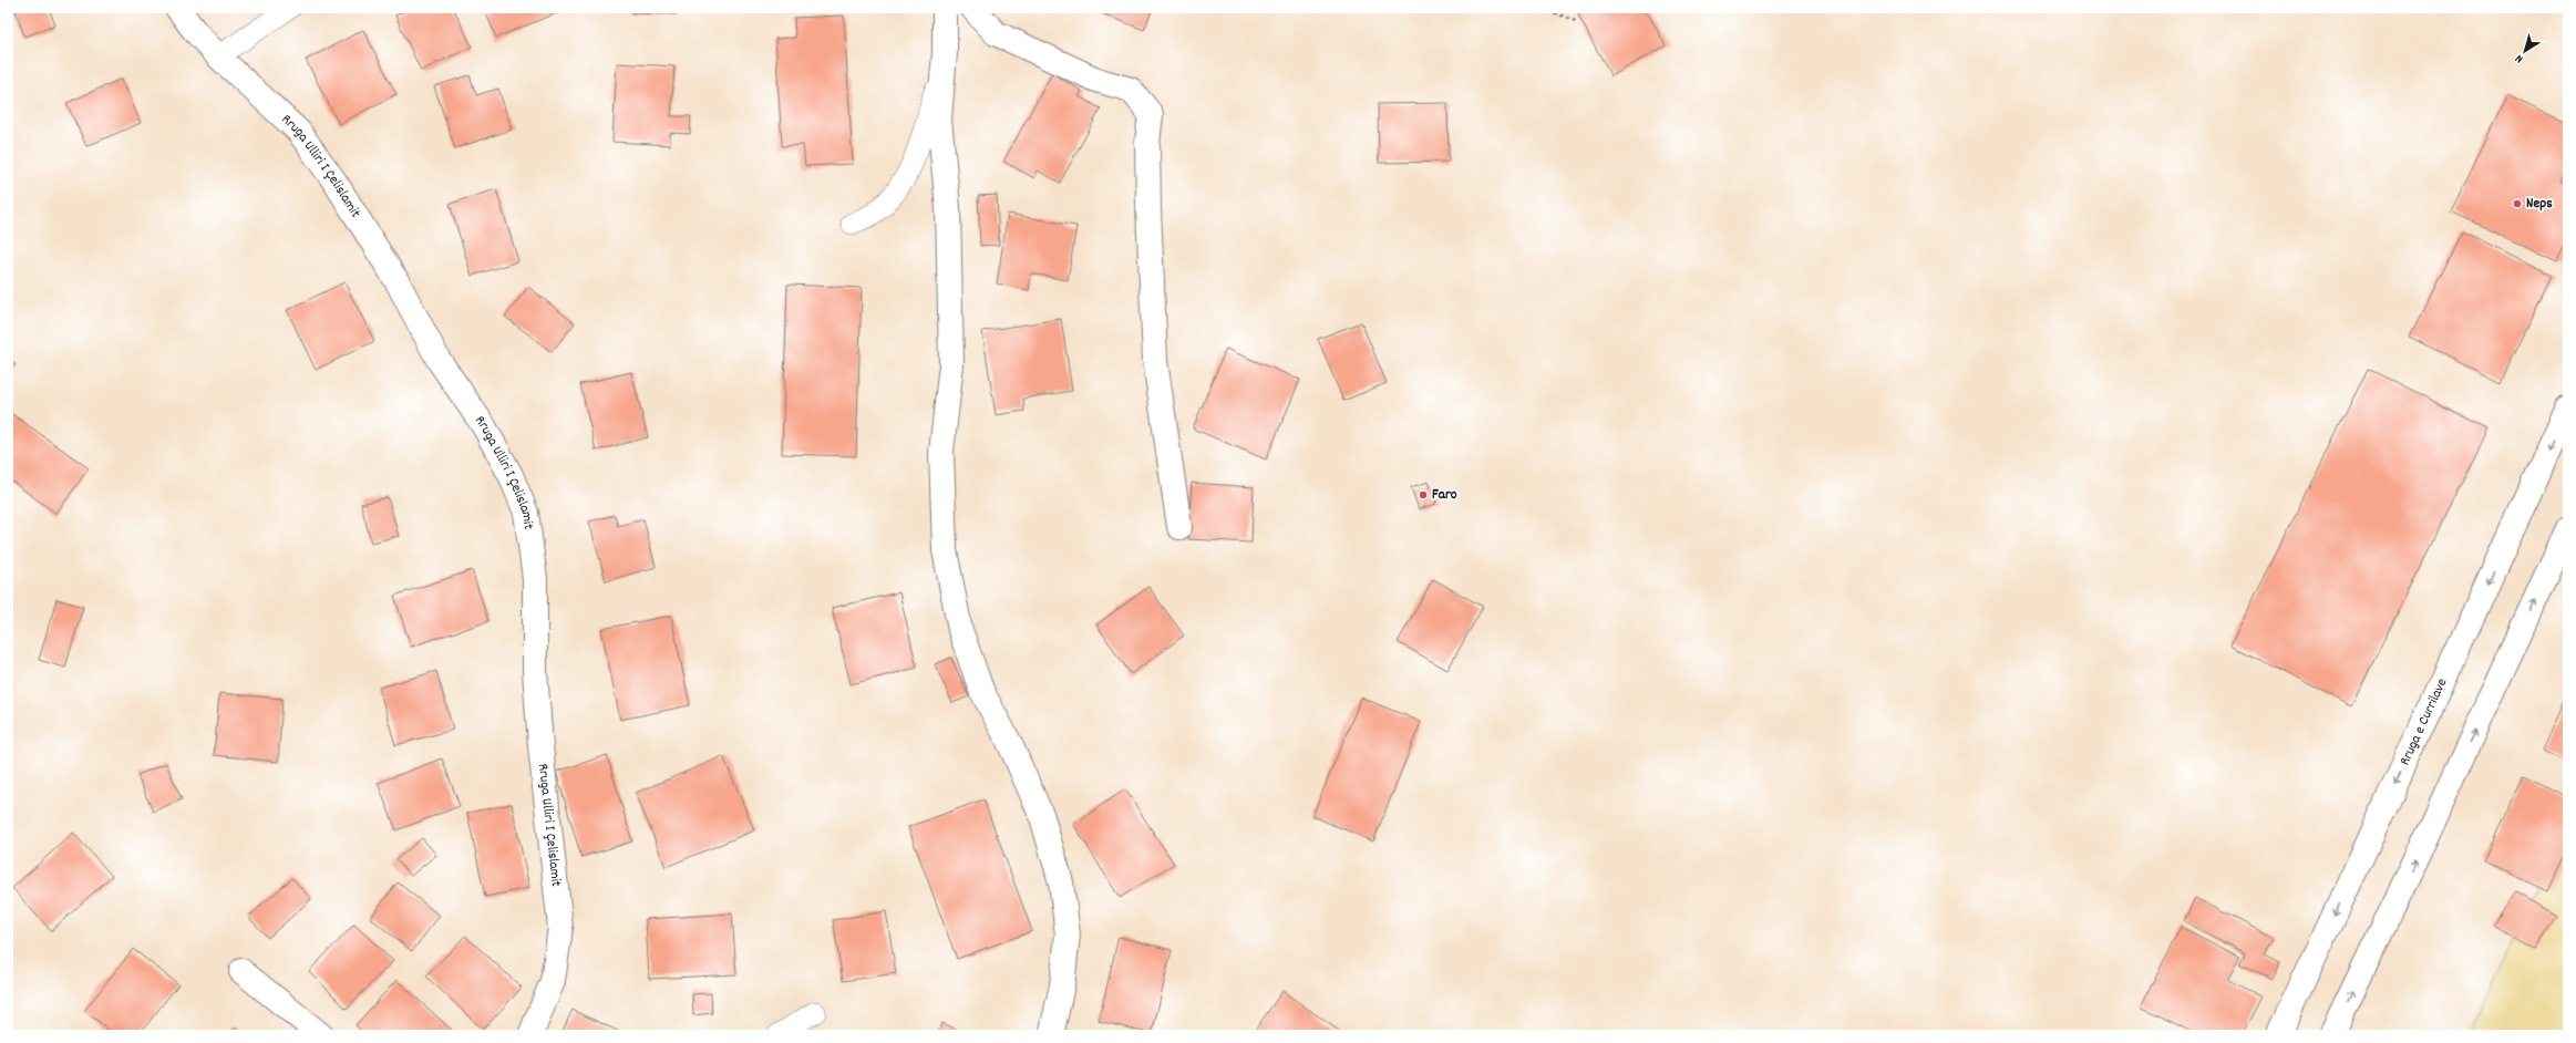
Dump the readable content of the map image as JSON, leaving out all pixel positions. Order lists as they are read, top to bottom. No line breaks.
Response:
{"streets":{"street":["Rruga Ulliri I Çelislamit","Rruga e Currilave"]},"places":["Neps","Faro"],"north":"bottom left"}
